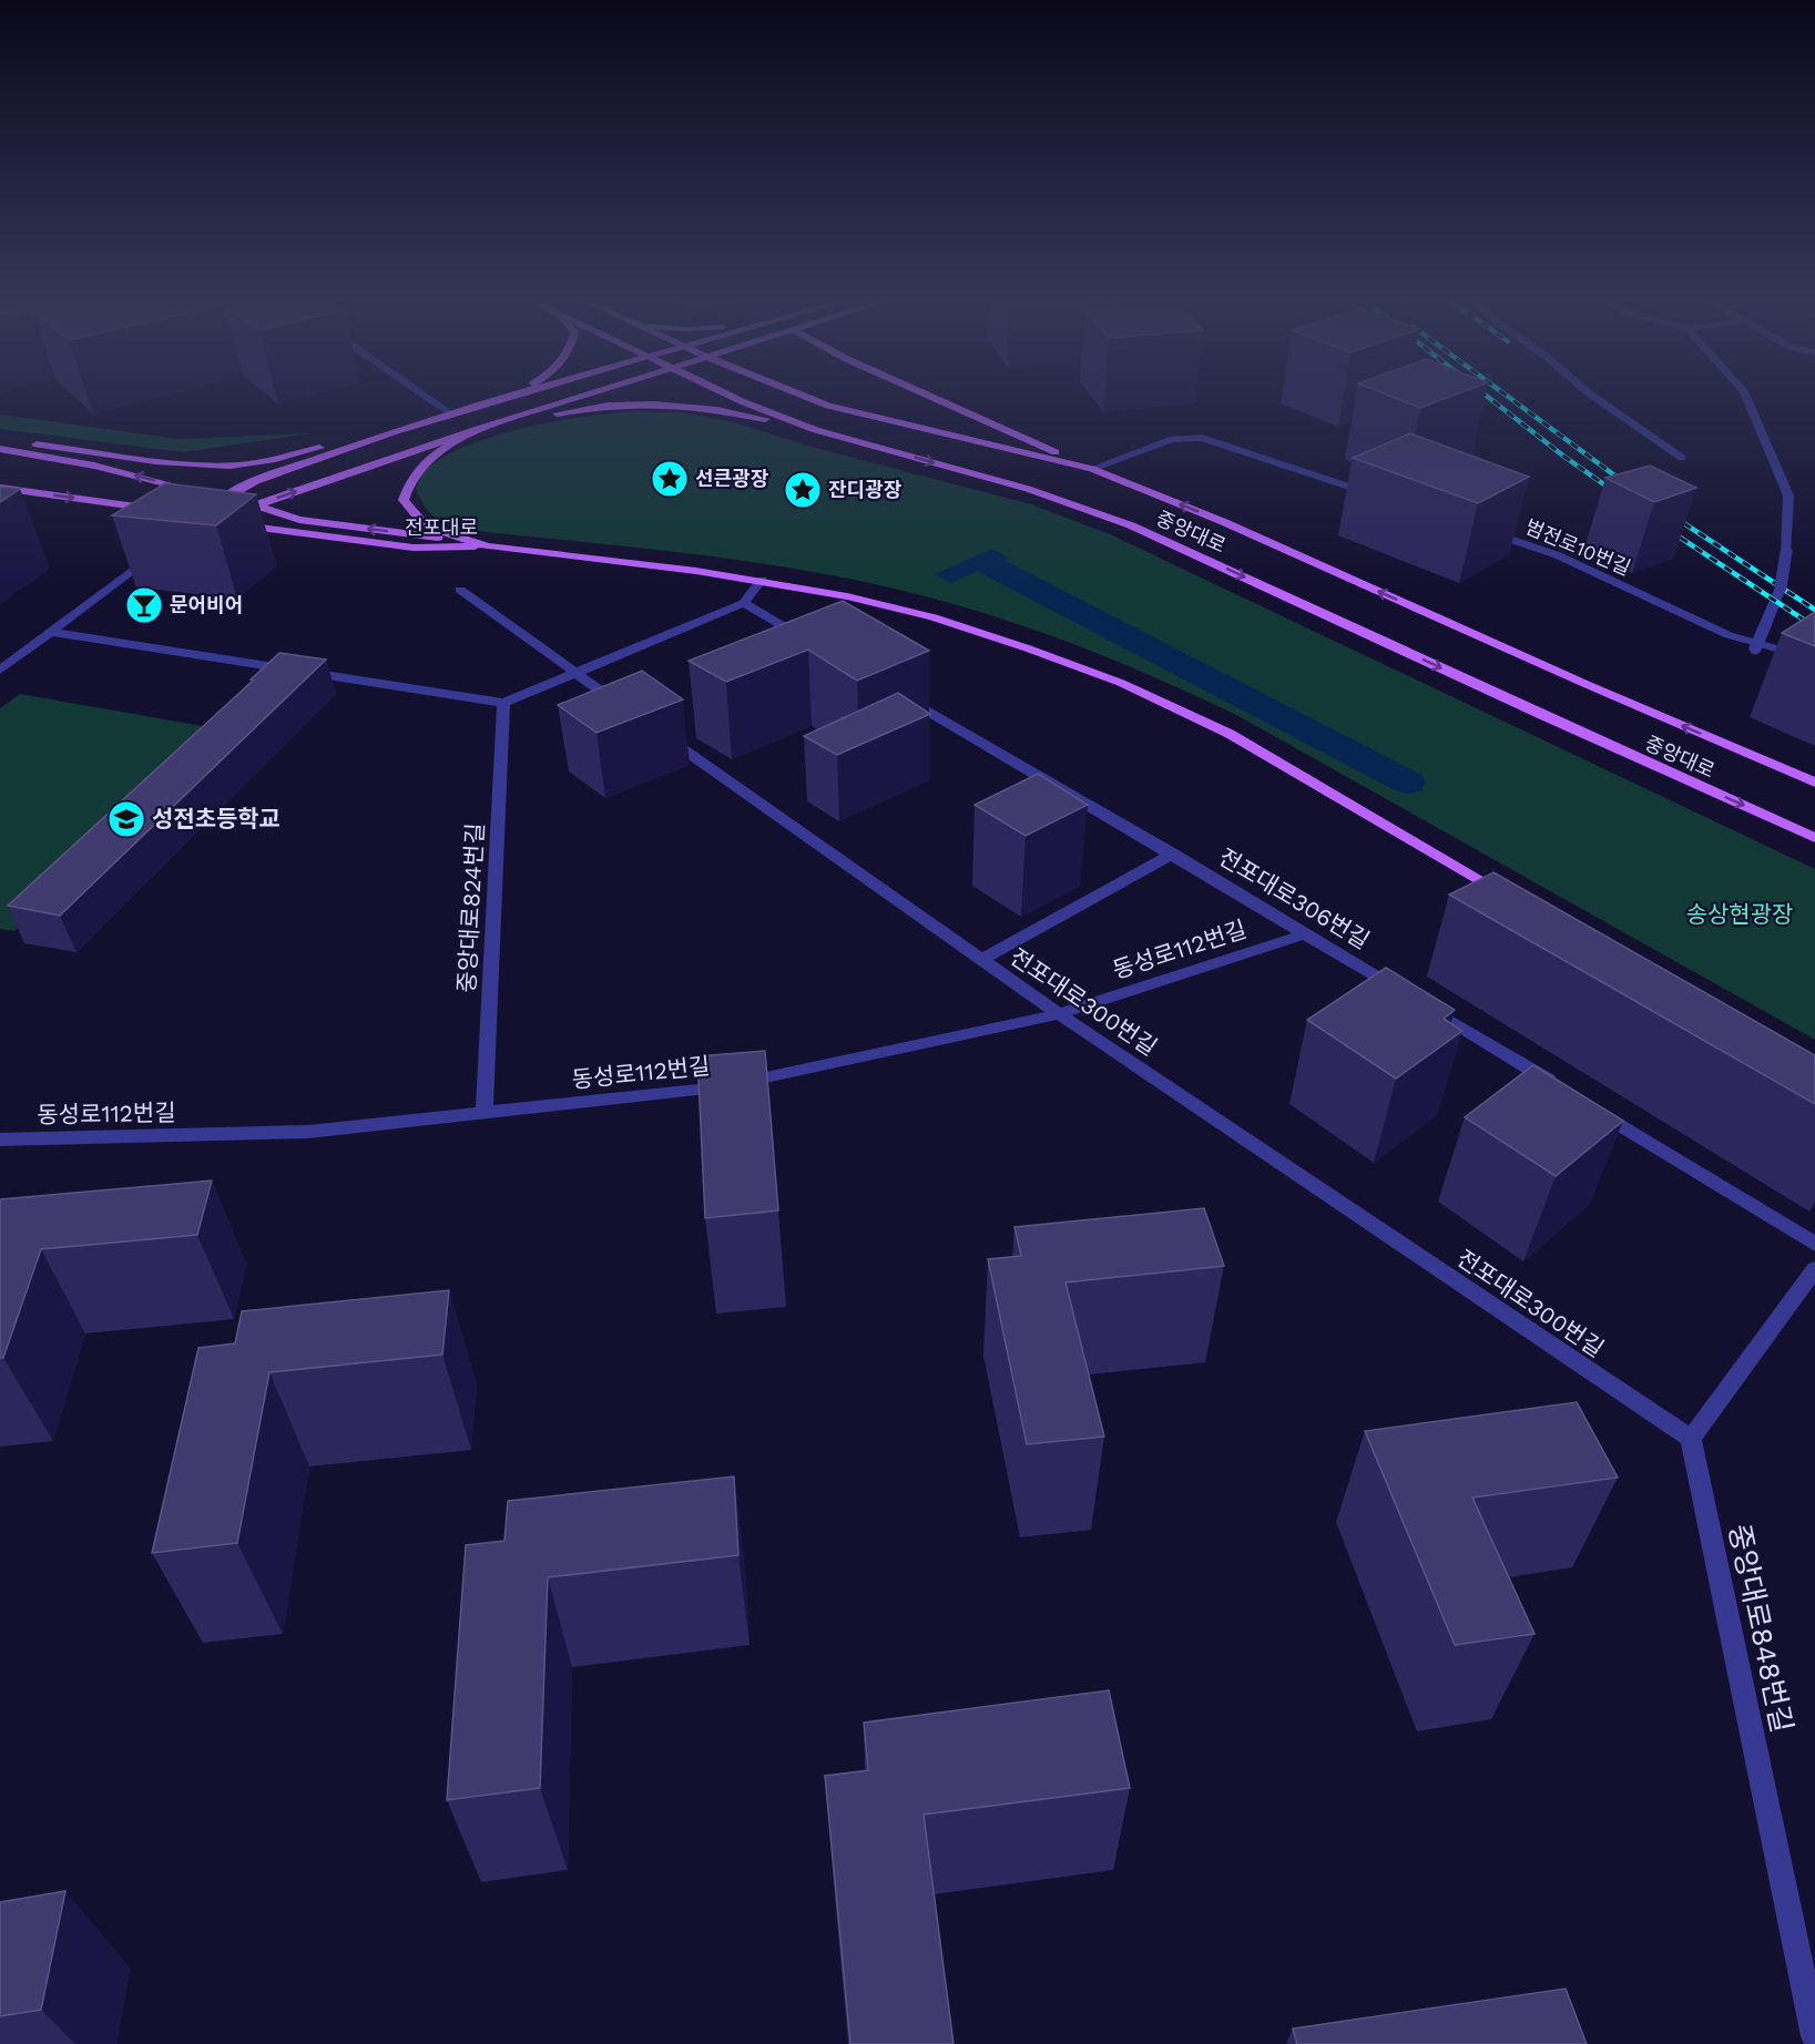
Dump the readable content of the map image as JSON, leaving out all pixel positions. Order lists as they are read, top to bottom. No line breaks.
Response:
{"streets":{"main road":["전포대로","중앙대로"],"street":["범전로10번길","전포대로306번길","중앙대로824번길","동성로112번길","전포대로300번길","중앙대로848번길"]},"crossings":[["전포대로306번길","동성로112번길"],["중앙대로824번길","동성로112번길"],["동성로112번길","전포대로300번길"],["전포대로300번길","중앙대로848번길"]],"parks":["송상현광장"],"places":{"place":["선큰광장","잔디광장"],"bar":["문어비어"],"school or university":["성전초등학교"]}}
